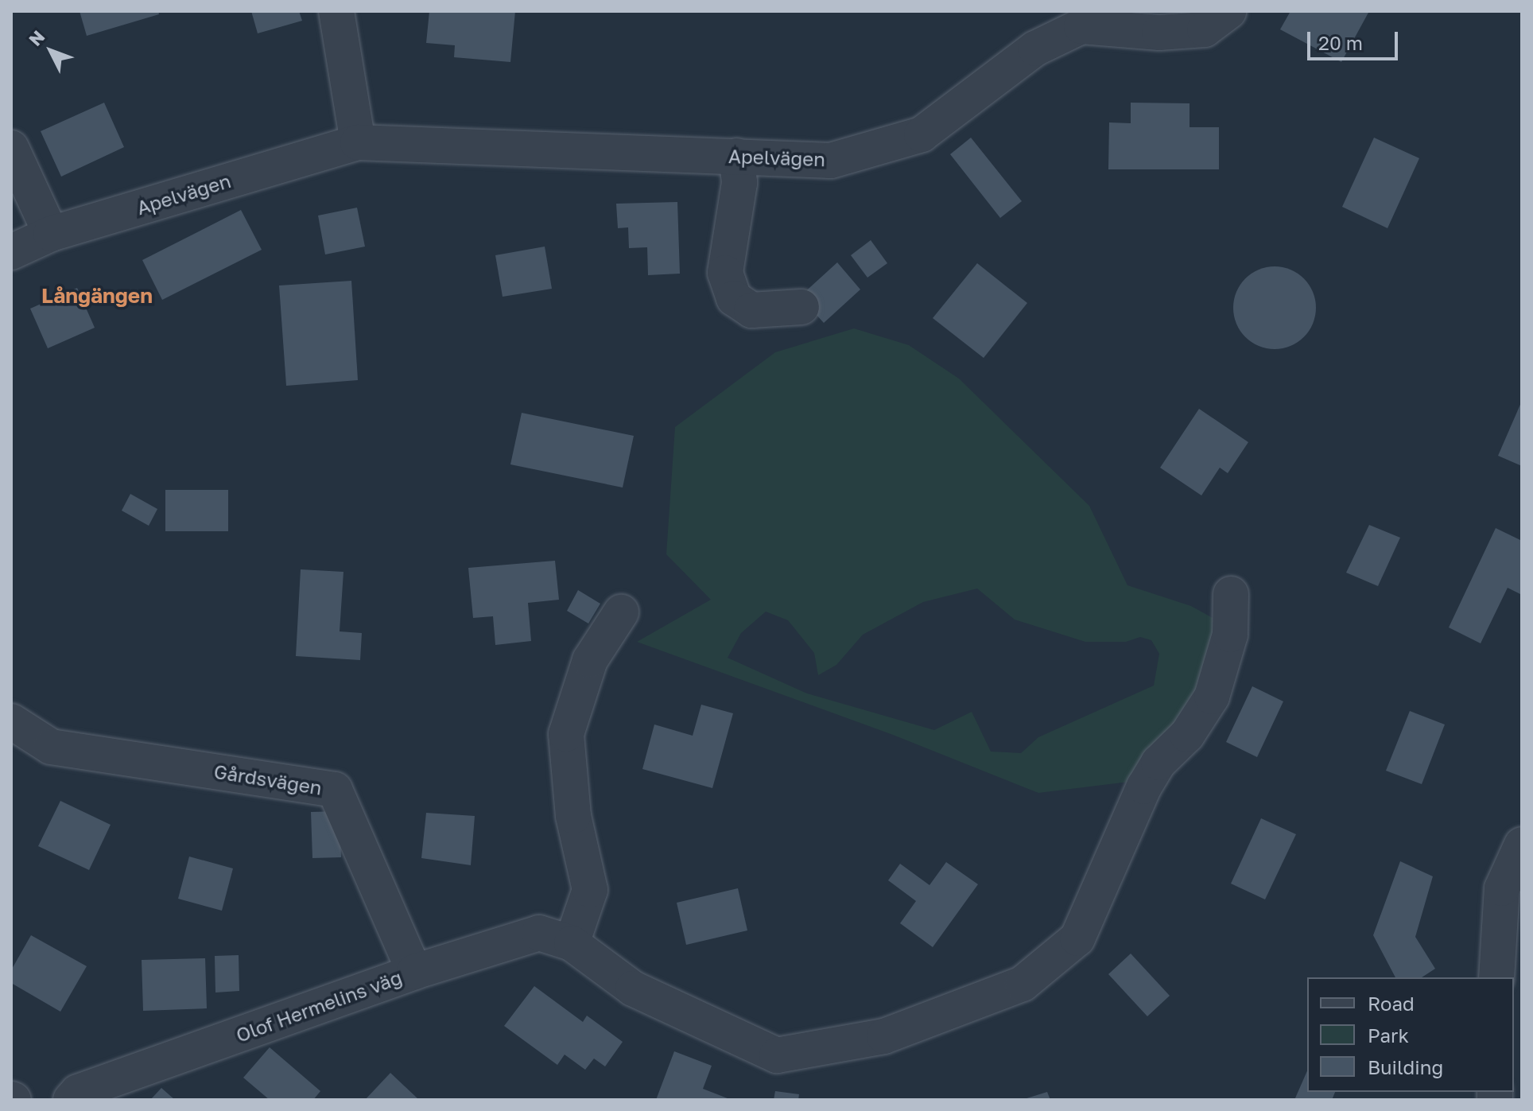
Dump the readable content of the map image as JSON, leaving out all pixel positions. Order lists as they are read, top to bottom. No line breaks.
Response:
{"streets":{"street":["Apelvägen","Gårdsvägen","Olof Hermelins väg"]},"crossings":[["Gårdsvägen","Olof Hermelins väg"]],"districts":["Långängen"],"legend":["Road","Park","Building"],"scale_bar":"20 m","north":"top left"}
